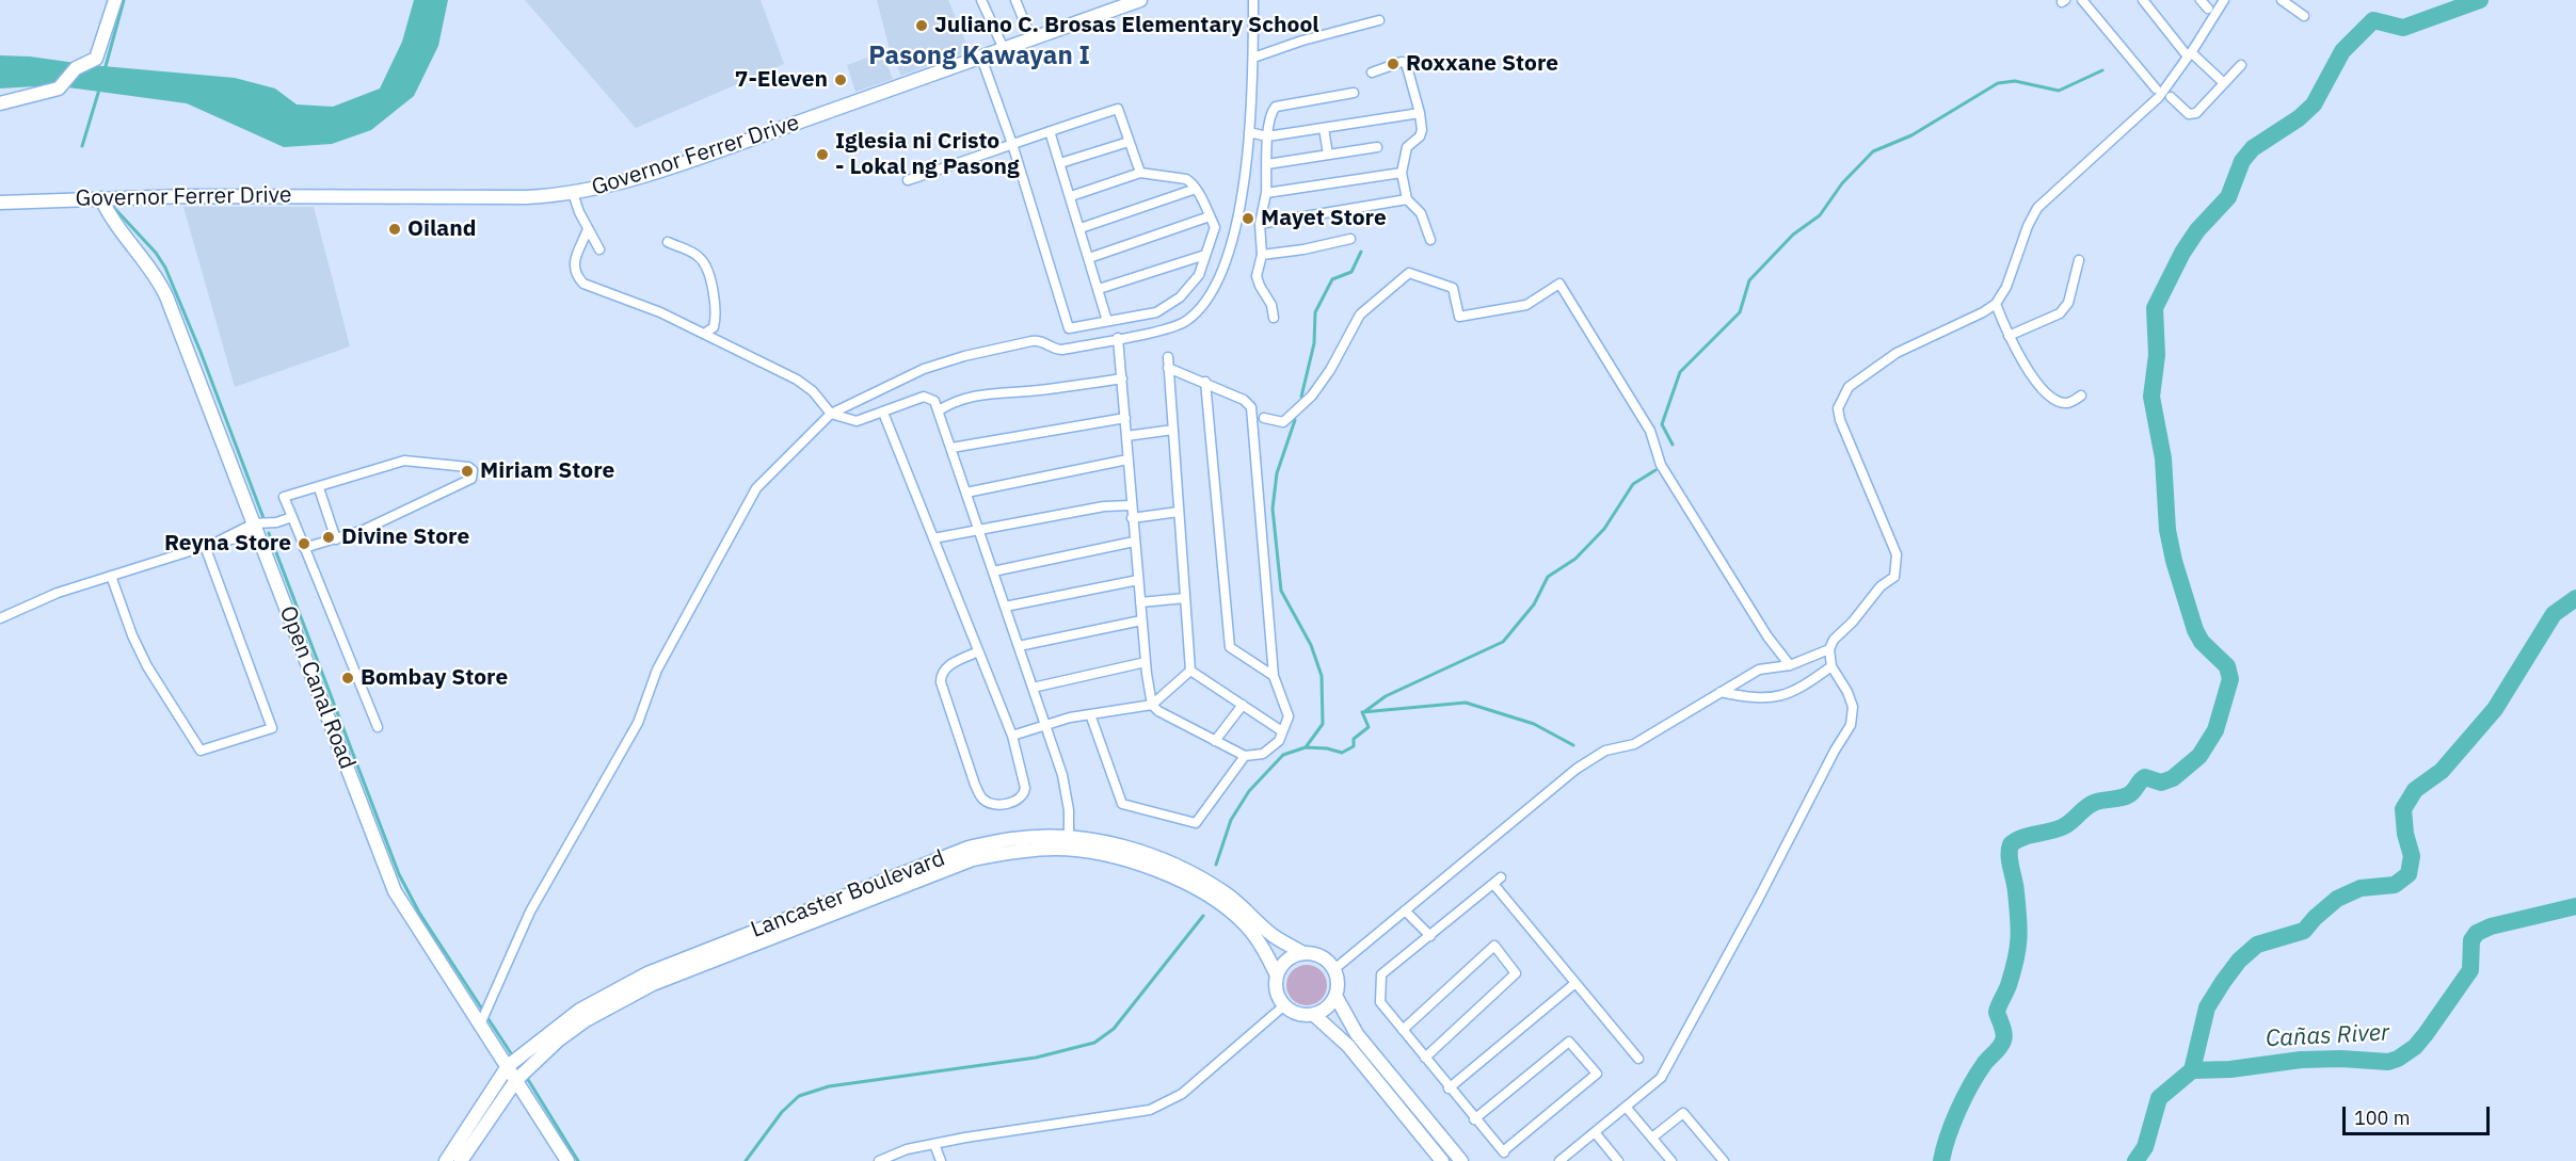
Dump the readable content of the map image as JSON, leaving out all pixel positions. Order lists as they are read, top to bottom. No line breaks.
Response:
{"streets":{"main road":["Governor Ferrer Drive","Open Canal Road","Lancaster Boulevard"]},"crossings":[["Governor Ferrer Drive","Open Canal Road"],["Open Canal Road","Lancaster Boulevard"]],"districts":["Pasong Kawayan I"],"water":["Cañas River"],"places":["Juliano C. Brosas Elementary School","Roxxane Store","7-Eleven","Iglesia ni Cristo - Lokal ng Pasong","Mayet Store","Oiland","Miriam Store","Divine Store","Reyna Store","Bombay Store"],"scale_bar":"100 m"}
